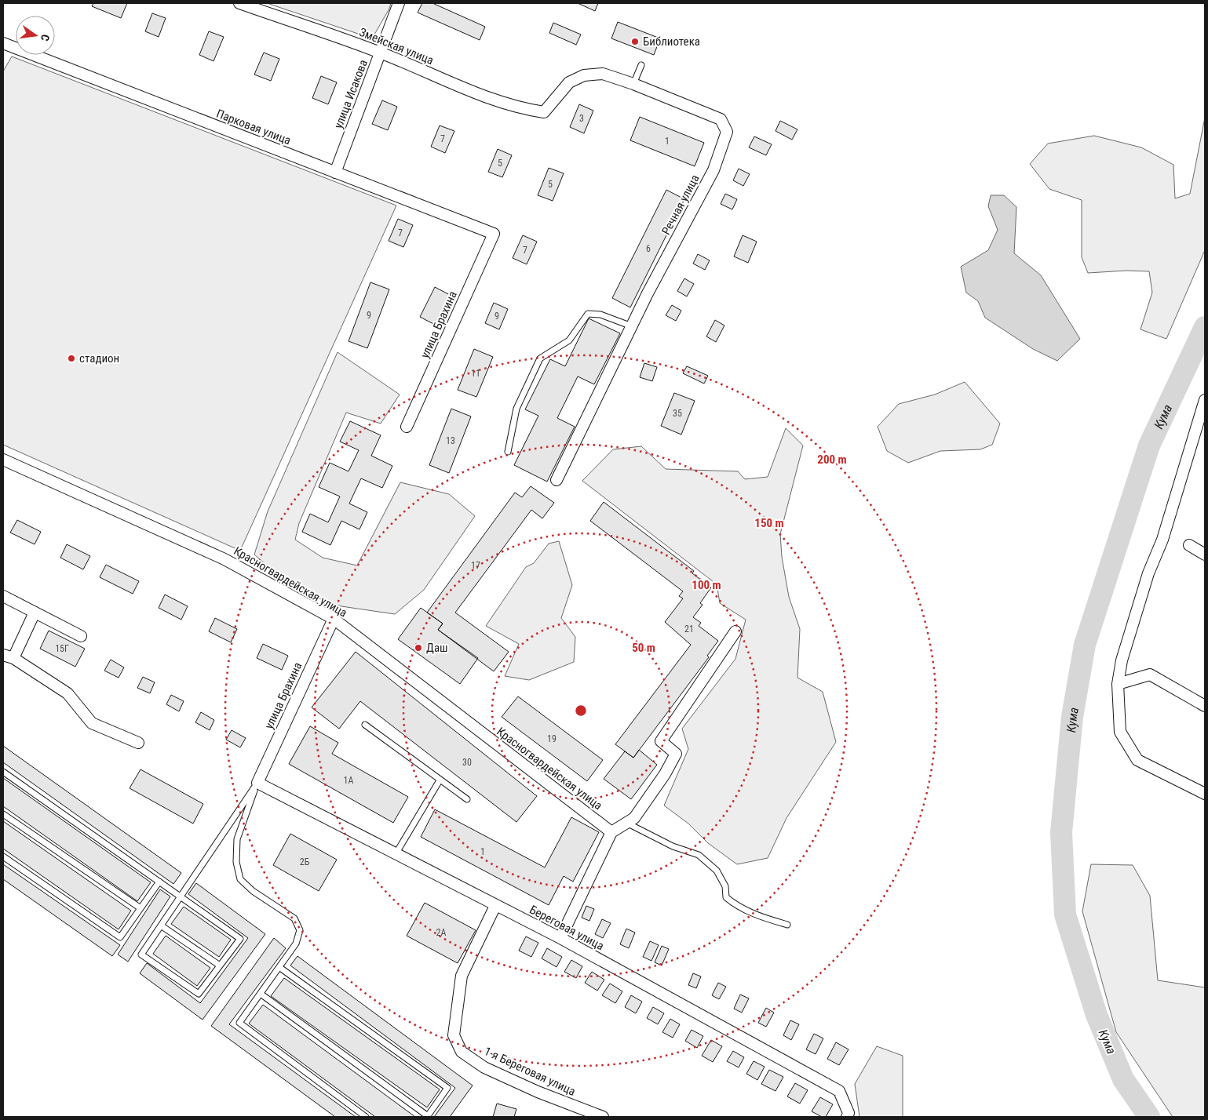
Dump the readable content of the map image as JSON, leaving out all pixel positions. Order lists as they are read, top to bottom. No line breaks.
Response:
{"streets":{"street":["Змейская улица","улица Исакова","Парковая улица","Речная улица","улица Брахина","Красногвардейская улица","Береговая улица","1-я Береговая улица"]},"crossings":[["Змейская улица","улица Исакова"],["Змейская улица","Речная улица"],["улица Исакова","Парковая улица"],["Парковая улица","улица Брахина"],["улица Брахина","Красногвардейская улица"],["улица Брахина","Береговая улица"],["Береговая улица","1-я Береговая улица"]],"water":["Кума"],"places":["Библиотека","стадион","Даш"],"house_numbers":["3","7","1","5","5","7","6","7","9","9","11","35","13","17","21","15Г","19","30","1А","1","2Б","2А"],"north":"right","rings":["200 m","150 m","100 m","50 m"]}
